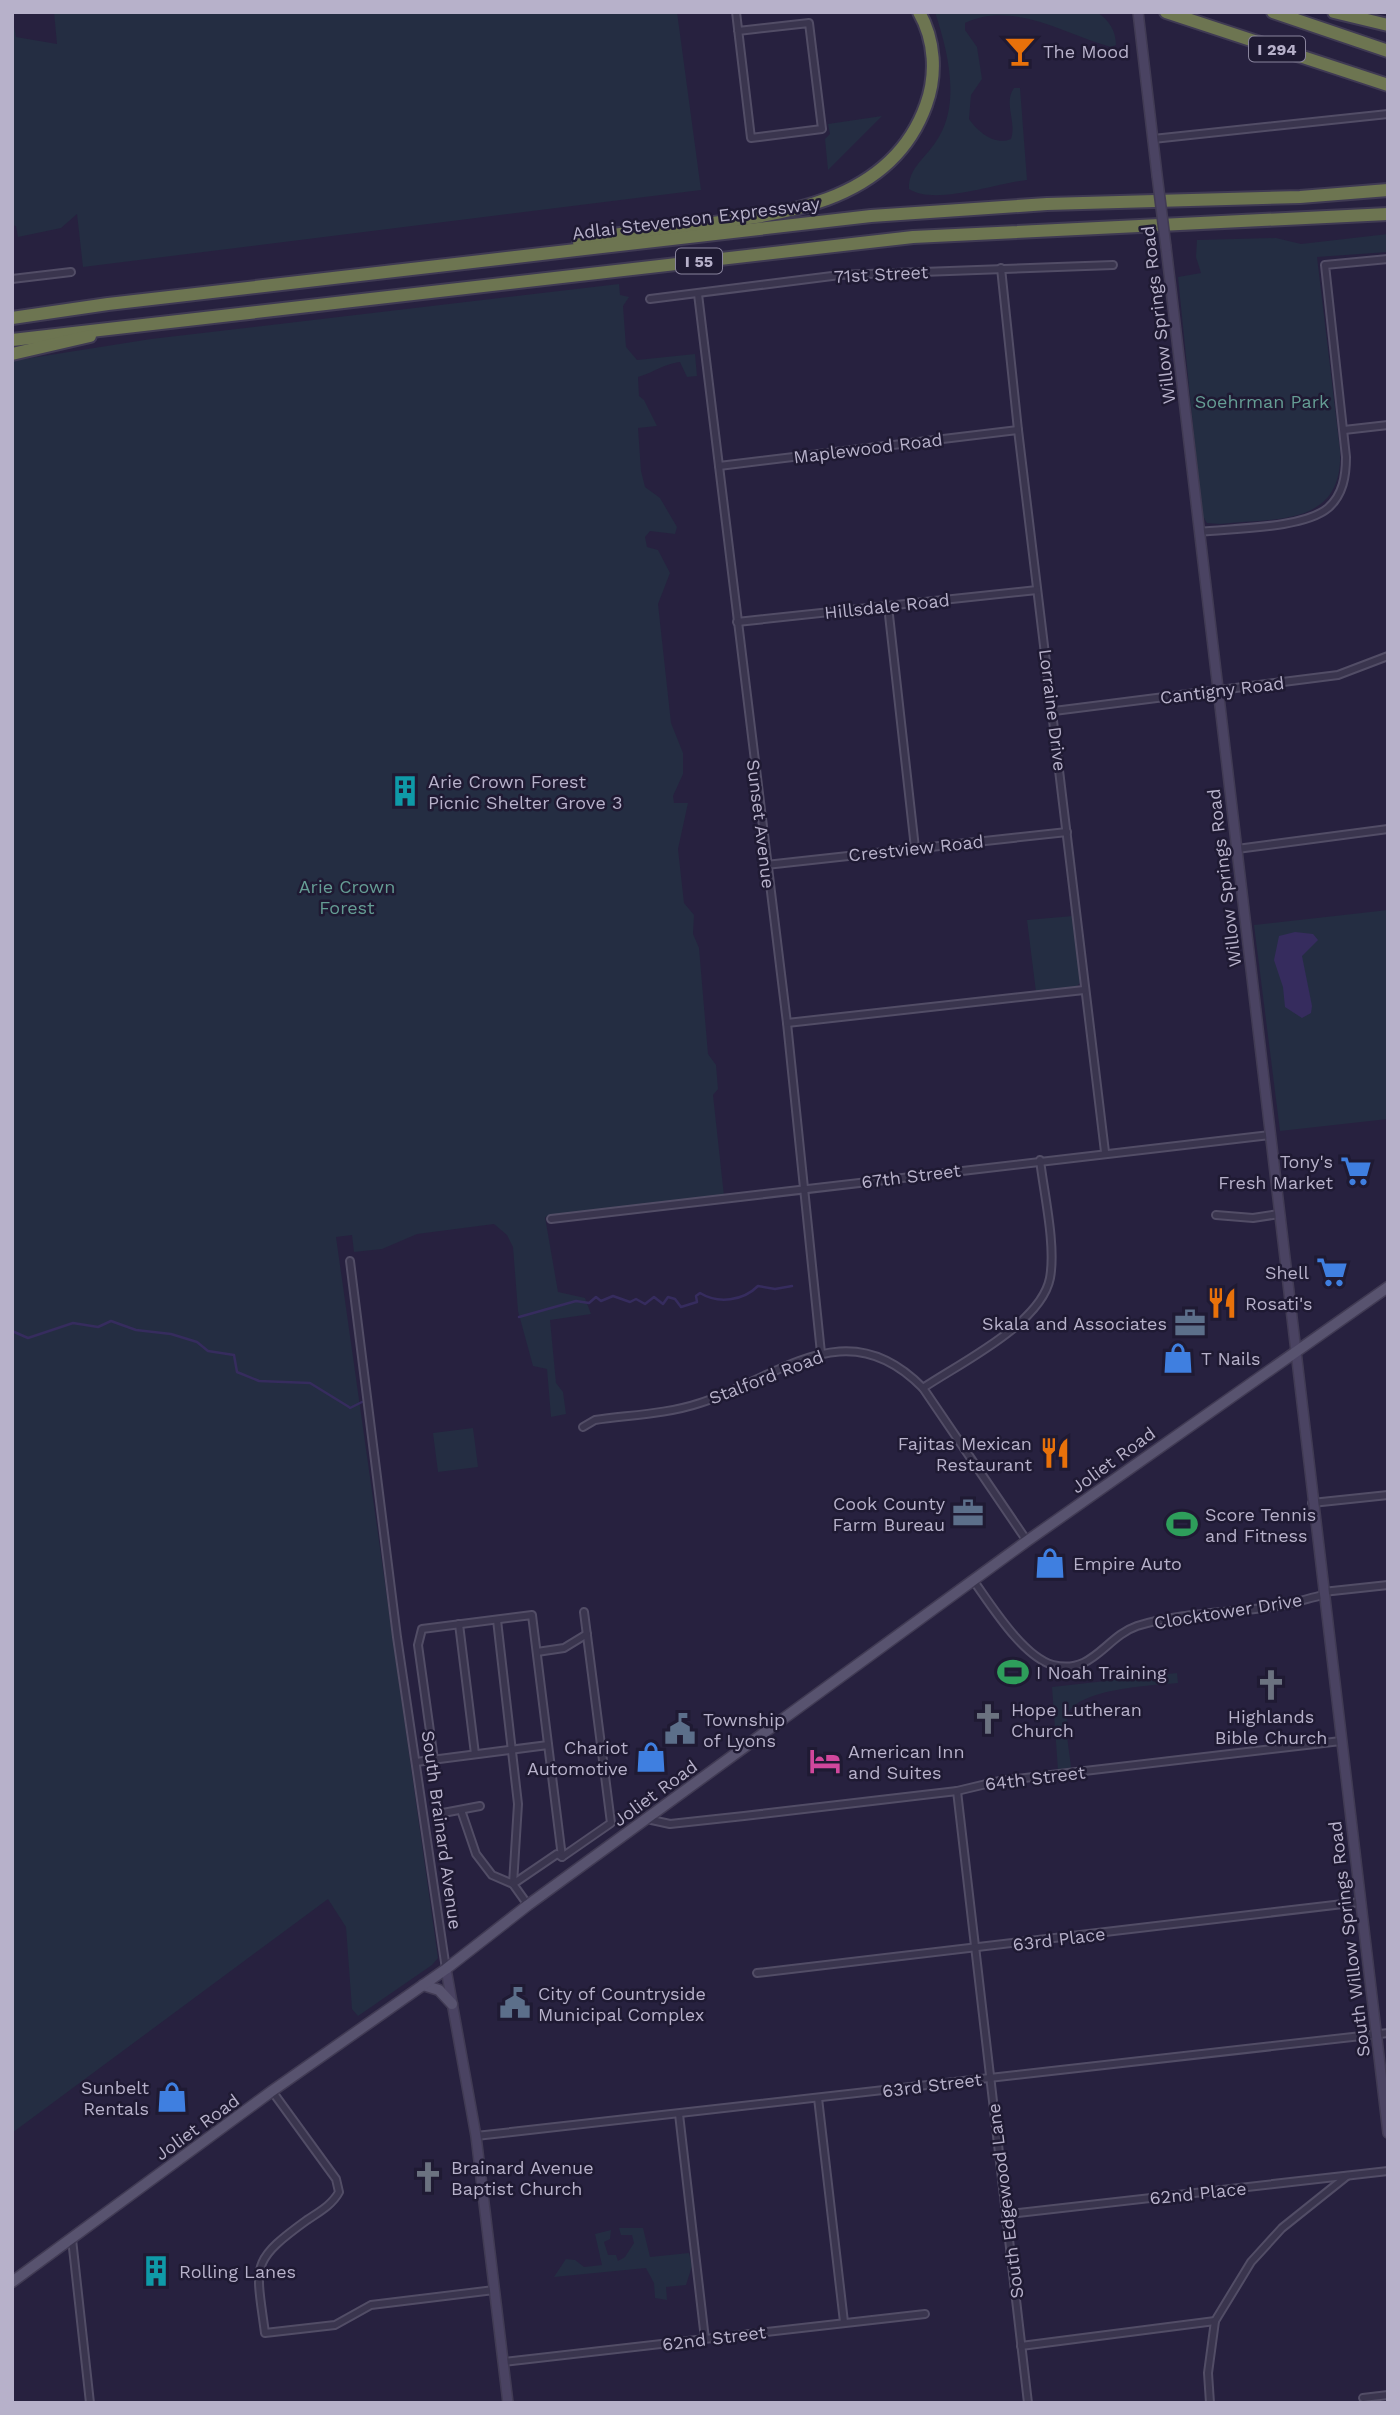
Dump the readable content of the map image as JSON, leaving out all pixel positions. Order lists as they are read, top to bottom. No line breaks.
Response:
{"streets":{"highway":["I 294","Adlai Stevenson Expressway","I 55"],"main road":["Willow Springs Road","Joliet Road","South Brainard Avenue","South Willow Springs Road"],"street":["71st Street","Maplewood Road","Hillsdale Road","Cantigny Road","Lorraine Drive","Sunset Avenue","Crestview Road","67th Street","Stalford Road","Clocktower Drive","64th Street","63rd Place","63rd Street","62nd Place","South Edgewood Lane","62nd Street"]},"crossings":[["71st Street","Lorraine Drive"],["71st Street","Sunset Avenue"],["Willow Springs Road","Cantigny Road"],["Willow Springs Road","67th Street"],["Willow Springs Road","Joliet Road"],["Willow Springs Road","Clocktower Drive"],["Willow Springs Road","64th Street"],["Willow Springs Road","South Willow Springs Road"],["Maplewood Road","Lorraine Drive"],["Maplewood Road","Sunset Avenue"],["Hillsdale Road","Lorraine Drive"],["Hillsdale Road","Sunset Avenue"],["Cantigny Road","Lorraine Drive"],["Lorraine Drive","Crestview Road"],["Lorraine Drive","67th Street"],["Sunset Avenue","Crestview Road"],["Sunset Avenue","67th Street"],["Sunset Avenue","Stalford Road"],["Stalford Road","Joliet Road"],["Joliet Road","Clocktower Drive"],["Joliet Road","64th Street"],["Joliet Road","South Brainard Avenue"],["64th Street","South Willow Springs Road"],["64th Street","South Edgewood Lane"],["South Brainard Avenue","63rd Street"],["South Brainard Avenue","62nd Street"],["63rd Place","South Willow Springs Road"],["63rd Place","South Edgewood Lane"],["South Willow Springs Road","63rd Street"],["63rd Street","South Edgewood Lane"],["62nd Place","South Edgewood Lane"]],"parks":["Soehrman Park","Arie Crown Forest"],"places":{"bar":["The Mood"],"building":["Arie Crown Forest Picnic Shelter Grove 3","Rolling Lanes"],"supermarket":["Tony's Fresh Market","Shell"],"restaurant":["Rosati's","Fajitas Mexican Restaurant"],"office":["Skala and Associates","Cook County Farm Bureau"],"shop":["T Nails","Empire Auto","Chariot Automotive","Sunbelt Rentals"],"sports":["Score Tennis and Fitness","I Noah Training"],"church":["Highlands Bible Church","Hope Lutheran Church","Brainard Avenue Baptist Church"],"public building":["Township of Lyons","City of Countryside Municipal Complex"],"hotel":["American Inn and Suites"]}}
